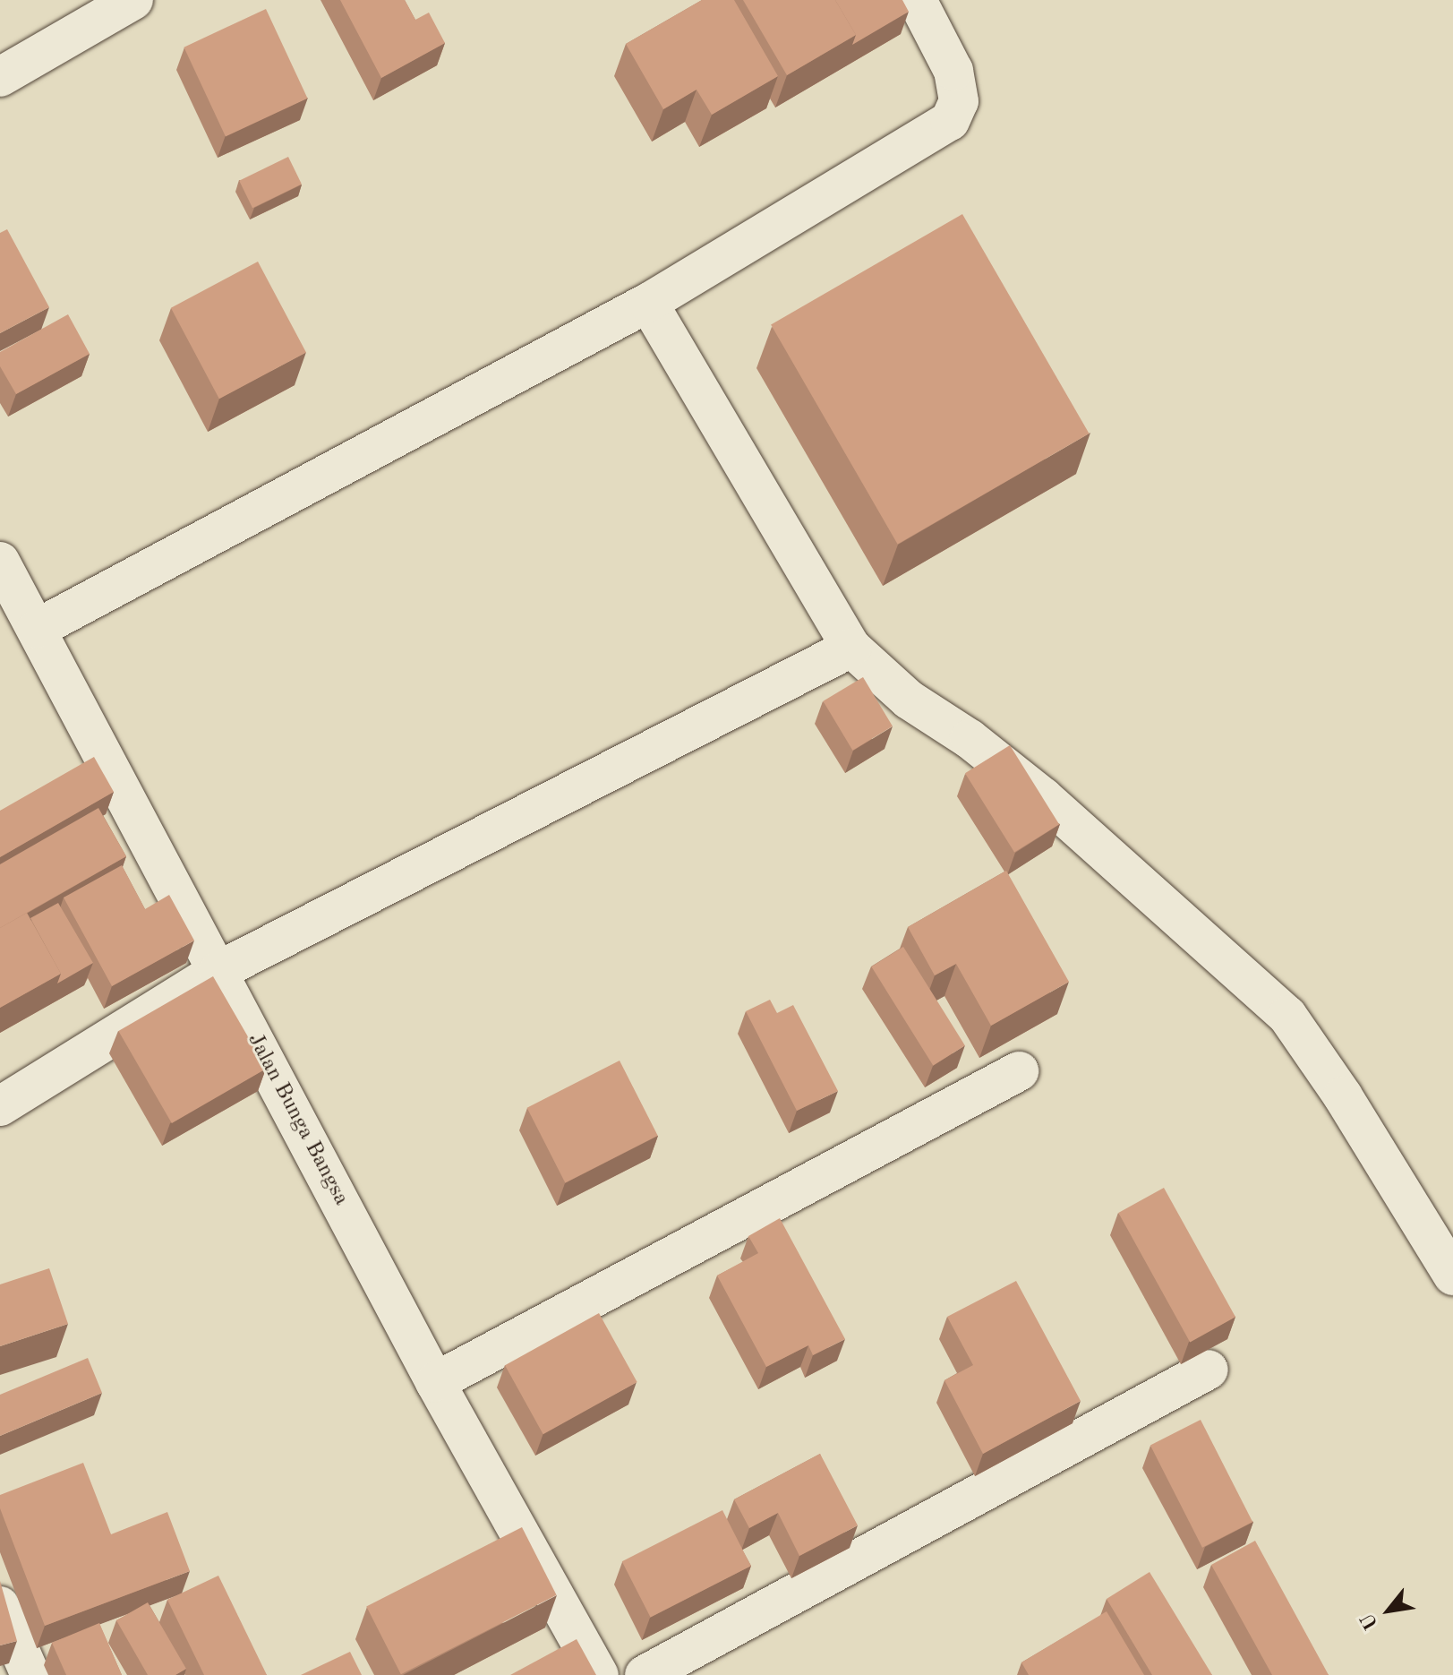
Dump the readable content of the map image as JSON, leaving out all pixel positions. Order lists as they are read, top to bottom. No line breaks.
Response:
{"streets":{"street":["Jalan Bunga Bangsa"]},"north":"bottom left"}
